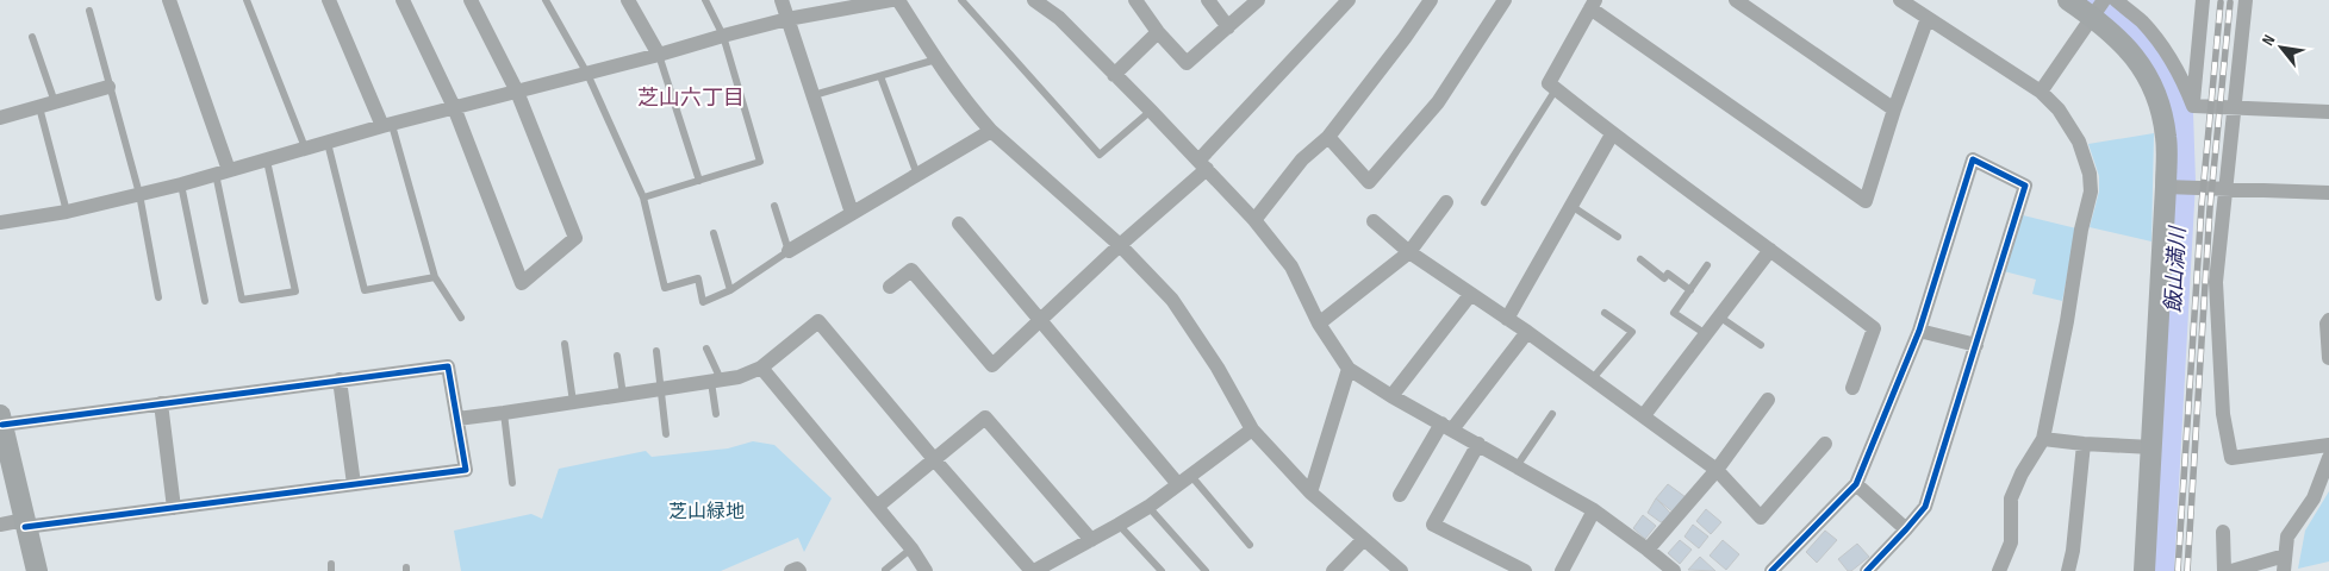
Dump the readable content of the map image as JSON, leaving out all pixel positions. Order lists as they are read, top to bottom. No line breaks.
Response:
{"districts":["芝山六丁目"],"water":["飯山満川"],"parks":["芝山緑地"],"north":"top left"}
